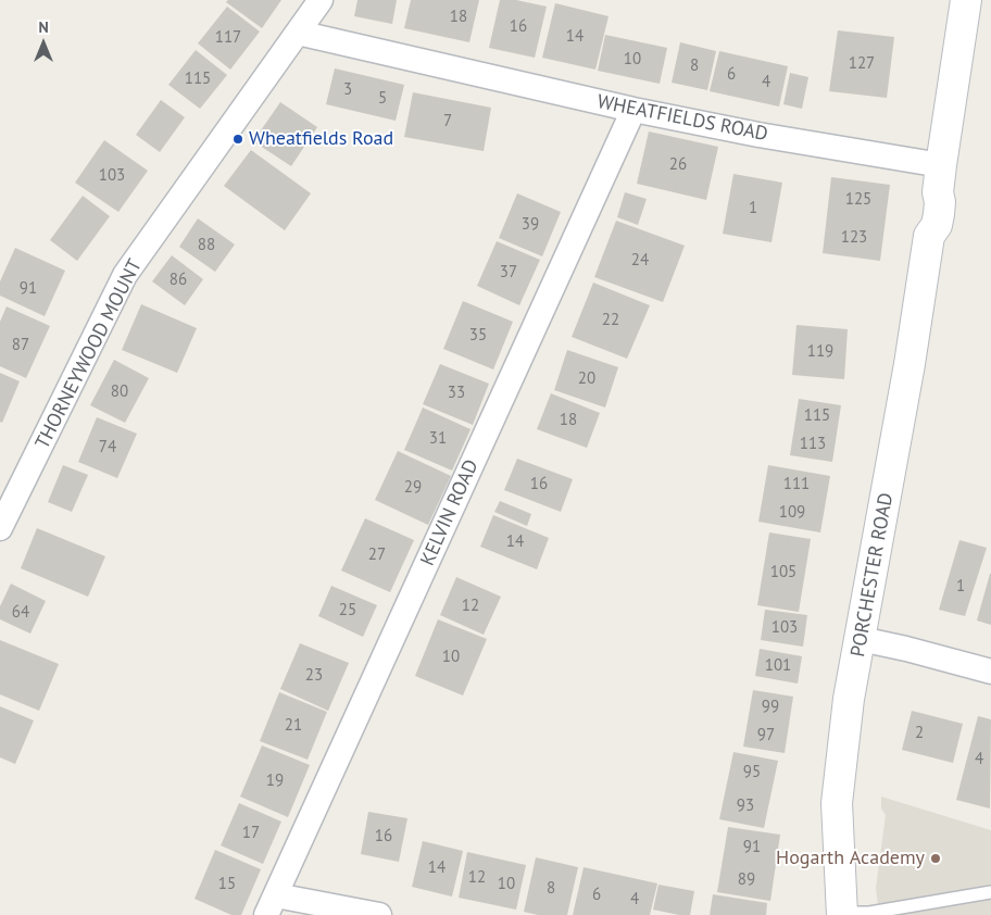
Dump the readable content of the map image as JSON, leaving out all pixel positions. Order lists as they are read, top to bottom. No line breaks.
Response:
{"streets":{"street":["WHEATFIELDS ROAD","THORNEYWOOD MOUNT","KELVIN ROAD","PORCHESTER ROAD"]},"crossings":[["WHEATFIELDS ROAD","THORNEYWOOD MOUNT"],["WHEATFIELDS ROAD","KELVIN ROAD"],["WHEATFIELDS ROAD","PORCHESTER ROAD"]],"places":["Wheatfields Road","Hogarth Academy"],"house_numbers":["18","16","14","117","10","127","8","6","115","4","3","5","7","26","103","125","1","39","123","88","24","37","86","91","22","35","87","119","20","80","33","115","18","31","113","74","16","111","29","109","14","27","105","1","12","25","64","103","10","101","23","99","21","2","97","4","95","19","93","17","16","91","14","12","89","15","10","8","6","4"],"north":"top"}
